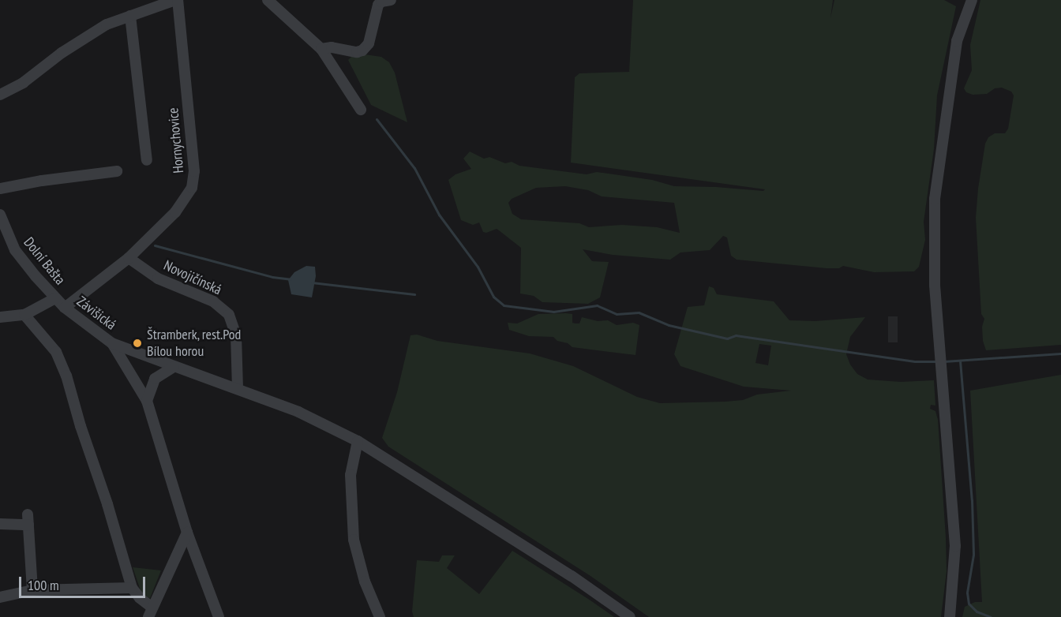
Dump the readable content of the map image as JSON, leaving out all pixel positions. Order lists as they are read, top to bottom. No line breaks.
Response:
{"streets":{"street":["Hornychovice","Dolní Bašta","Novojičínská","Závišická"]},"crossings":[["Hornychovice","Novojičínská"],["Hornychovice","Závišická"],["Dolní Bašta","Závišická"]],"places":["Štramberk, rest.Pod Bílou horou"],"scale_bar":"100 m"}
